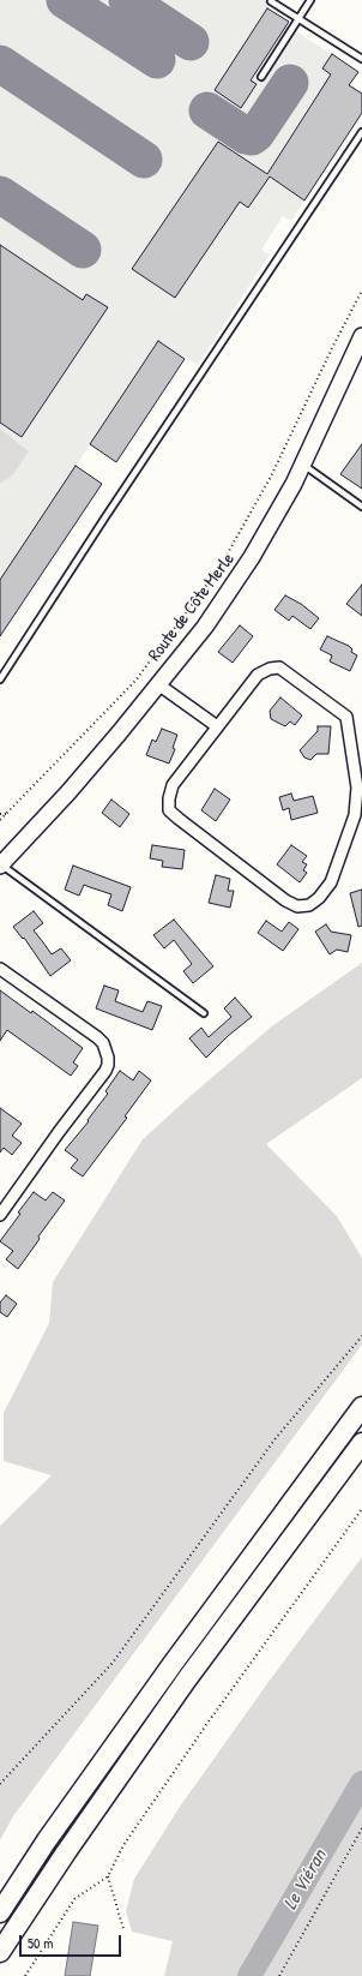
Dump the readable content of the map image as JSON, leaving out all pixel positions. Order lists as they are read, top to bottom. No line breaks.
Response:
{"streets":{"main road":["Route de Côte Merle"]},"water":["Le Viéran"],"scale_bar":"50 m"}
